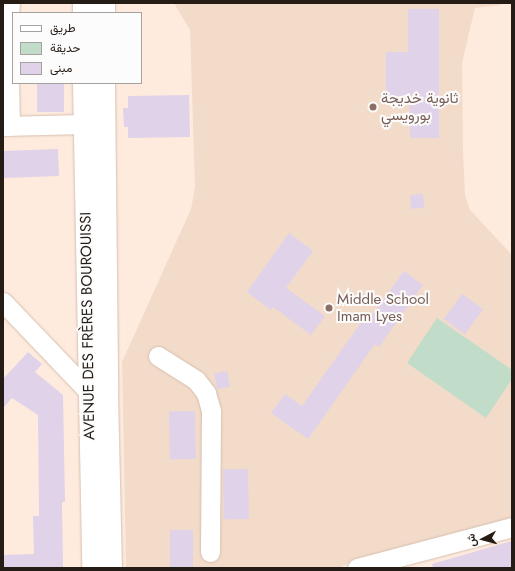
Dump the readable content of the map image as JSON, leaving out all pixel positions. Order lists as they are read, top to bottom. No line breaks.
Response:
{"streets":{"main road":["AVENUE DES FRÈRES BOUROUISSI"]},"places":["ثانوية خديجة بورويسي","Middle School Imam Lyes"],"legend":["طريق","حديقة","مبنى"],"north":"left"}
